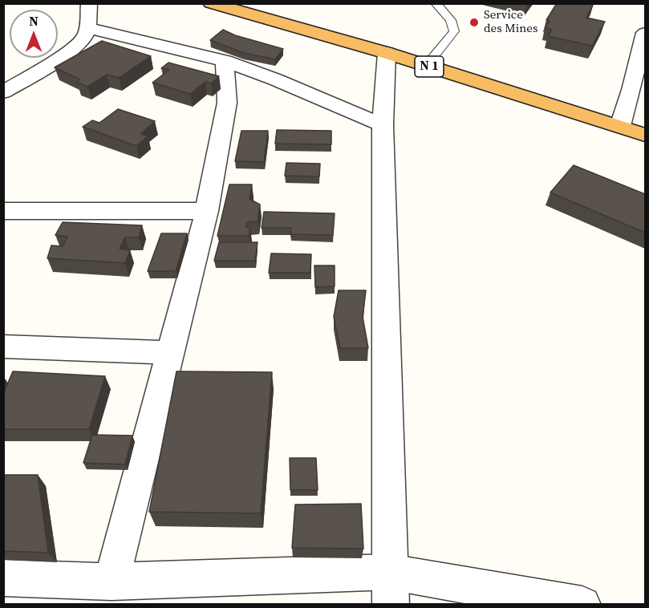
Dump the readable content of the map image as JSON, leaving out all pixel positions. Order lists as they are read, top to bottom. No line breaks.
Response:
{"streets":{"highway":["N 1"]},"places":["Service des Mines"],"north":"top"}
